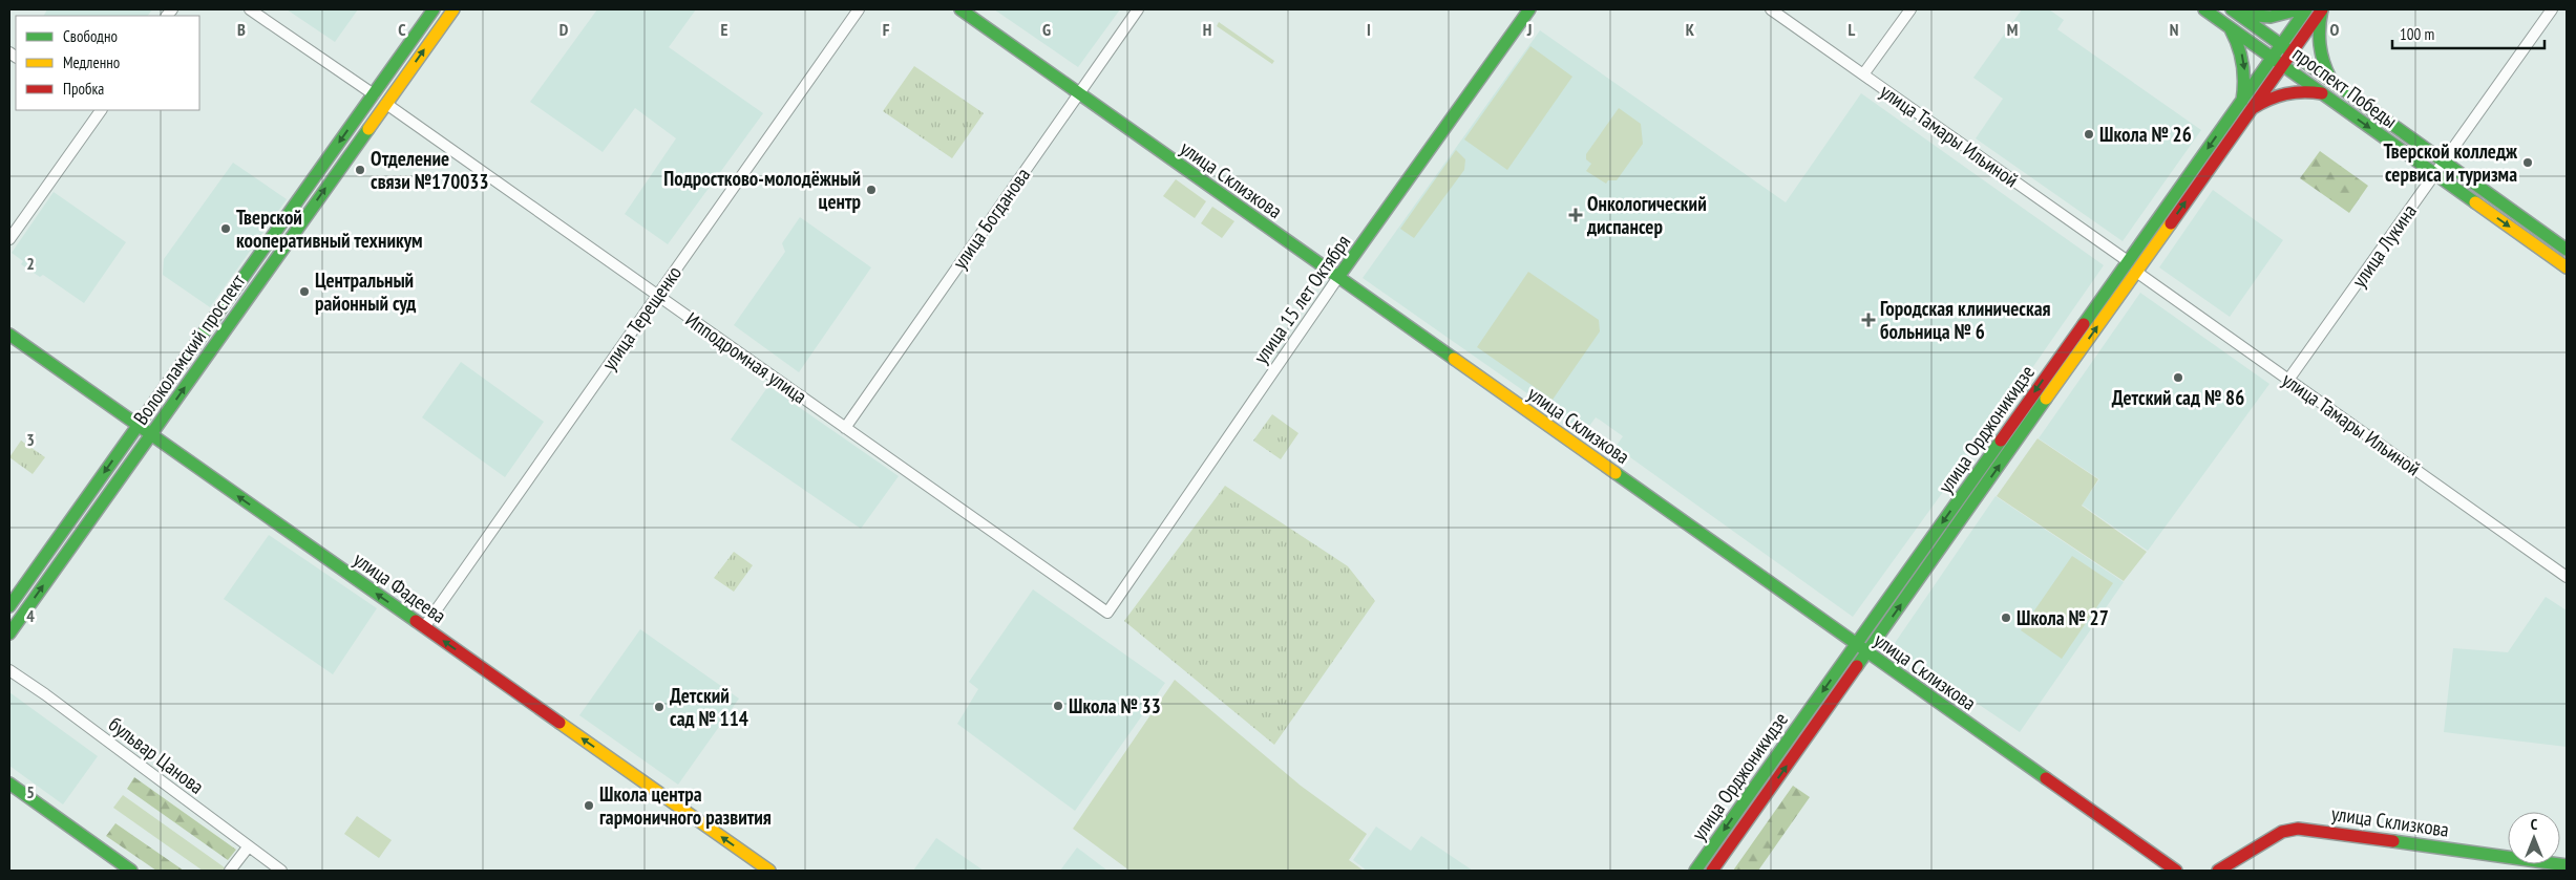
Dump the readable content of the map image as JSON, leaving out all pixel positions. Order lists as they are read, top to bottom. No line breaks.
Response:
{"streets":{"main road":["проспект Победы","улица Склизкова","улица 15 лет Октября","Волоколамский проспект","улица Орджоникидзе","улица Фадеева"],"street":["улица Тамары Ильиной","улица Богданова","улица Лукина","улица Терещенко","Ипподромная улица","бульвар Цанова"]},"crossings":[["проспект Победы","улица Лукина"],["проспект Победы","улица Орджоникидзе"],["улица Тамары Ильиной","улица Лукина"],["улица Тамары Ильиной","улица Орджоникидзе"],["улица Склизкова","улица Богданова"],["улица Склизкова","улица 15 лет Октября"],["улица Склизкова","улица Орджоникидзе"],["улица Богданова","Ипподромная улица"],["улица 15 лет Октября","Ипподромная улица"],["улица Терещенко","Ипподромная улица"],["улица Терещенко","улица Фадеева"],["Волоколамский проспект","Ипподромная улица"],["Волоколамский проспект","улица Фадеева"]],"one_way":["улица Фадеева"],"places":{"other":["Школа № 26","Тверской колледж сервиса и туризма","Отделение связи №170033","Подростково-молодёжный центр","Тверской кооперативный техникум","Центральный районный суд","Детский сад № 86","Школа № 27","Школа № 33","Детский сад № 114","Школа центра гармоничного развития"],"health":["Онкологический диспансер","Городская клиническая больница № 6"]},"legend":["Свободно","Медленно","Пробка"],"scale_bar":"100 m","north":"top","grid":{"columns":["B","C","D","E","F","G","H","I","J","K","L","M","N","O"],"rows":["2","3","4","5"]}}
